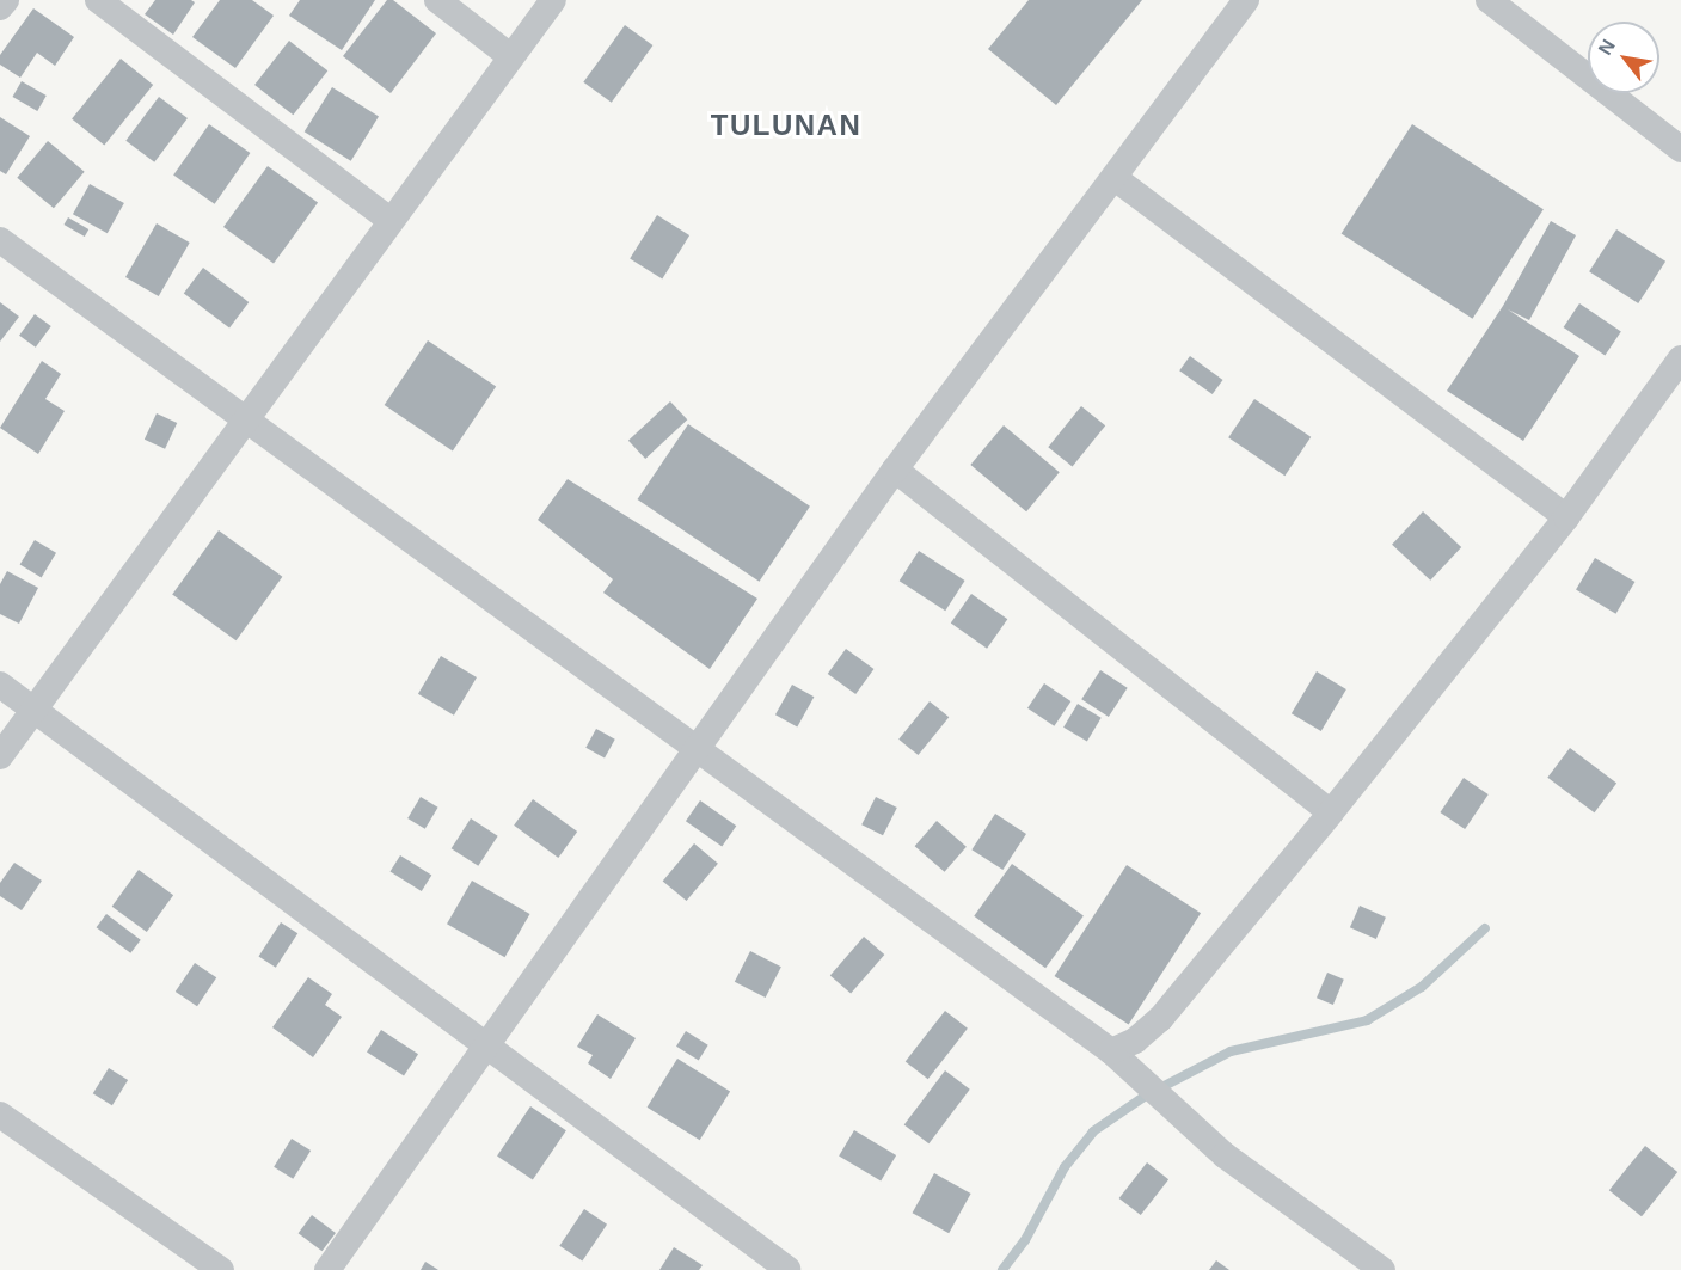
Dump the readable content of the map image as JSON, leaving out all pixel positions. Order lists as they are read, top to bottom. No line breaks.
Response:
{"districts":["TULUNAN"],"north":"top left"}
